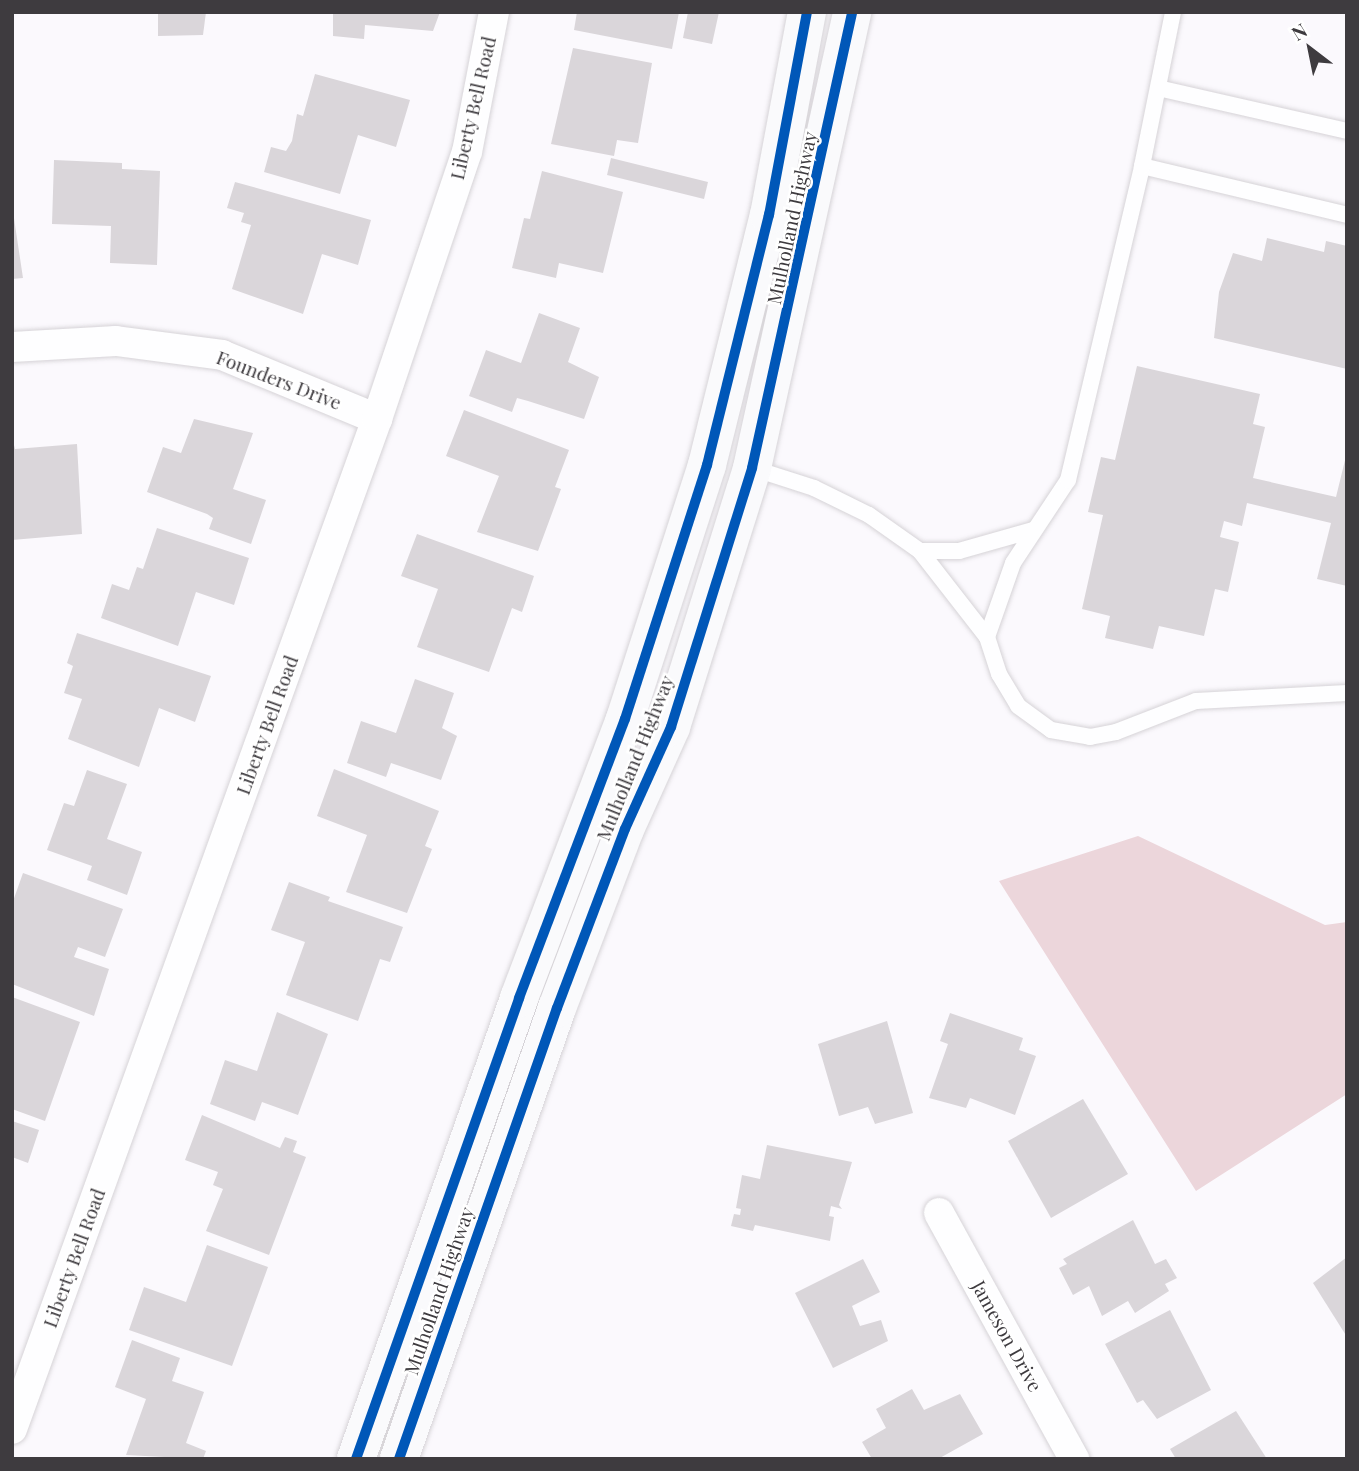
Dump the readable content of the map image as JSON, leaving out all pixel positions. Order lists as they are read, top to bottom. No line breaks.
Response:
{"streets":{"main road":["Mulholland Highway"],"street":["Liberty Bell Road","Founders Drive","Jameson Drive"]},"crossings":[["Liberty Bell Road","Founders Drive"]],"north":"top left"}
